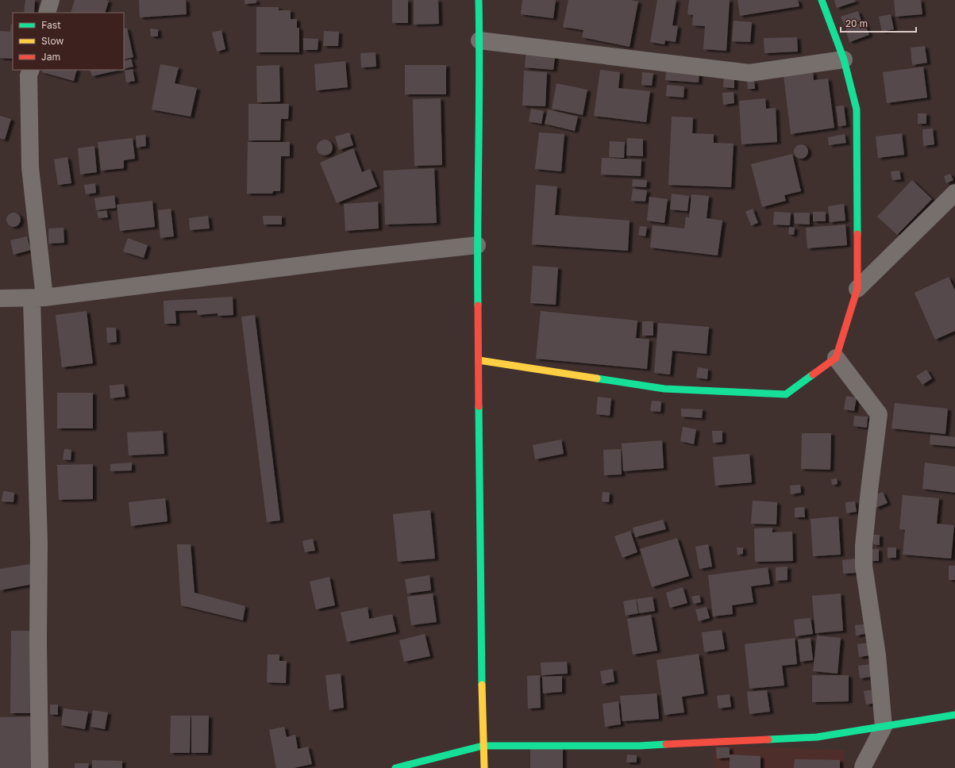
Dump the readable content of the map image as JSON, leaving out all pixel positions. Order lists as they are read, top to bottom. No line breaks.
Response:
{"legend":["Fast","Slow","Jam"],"scale_bar":"20 m"}
